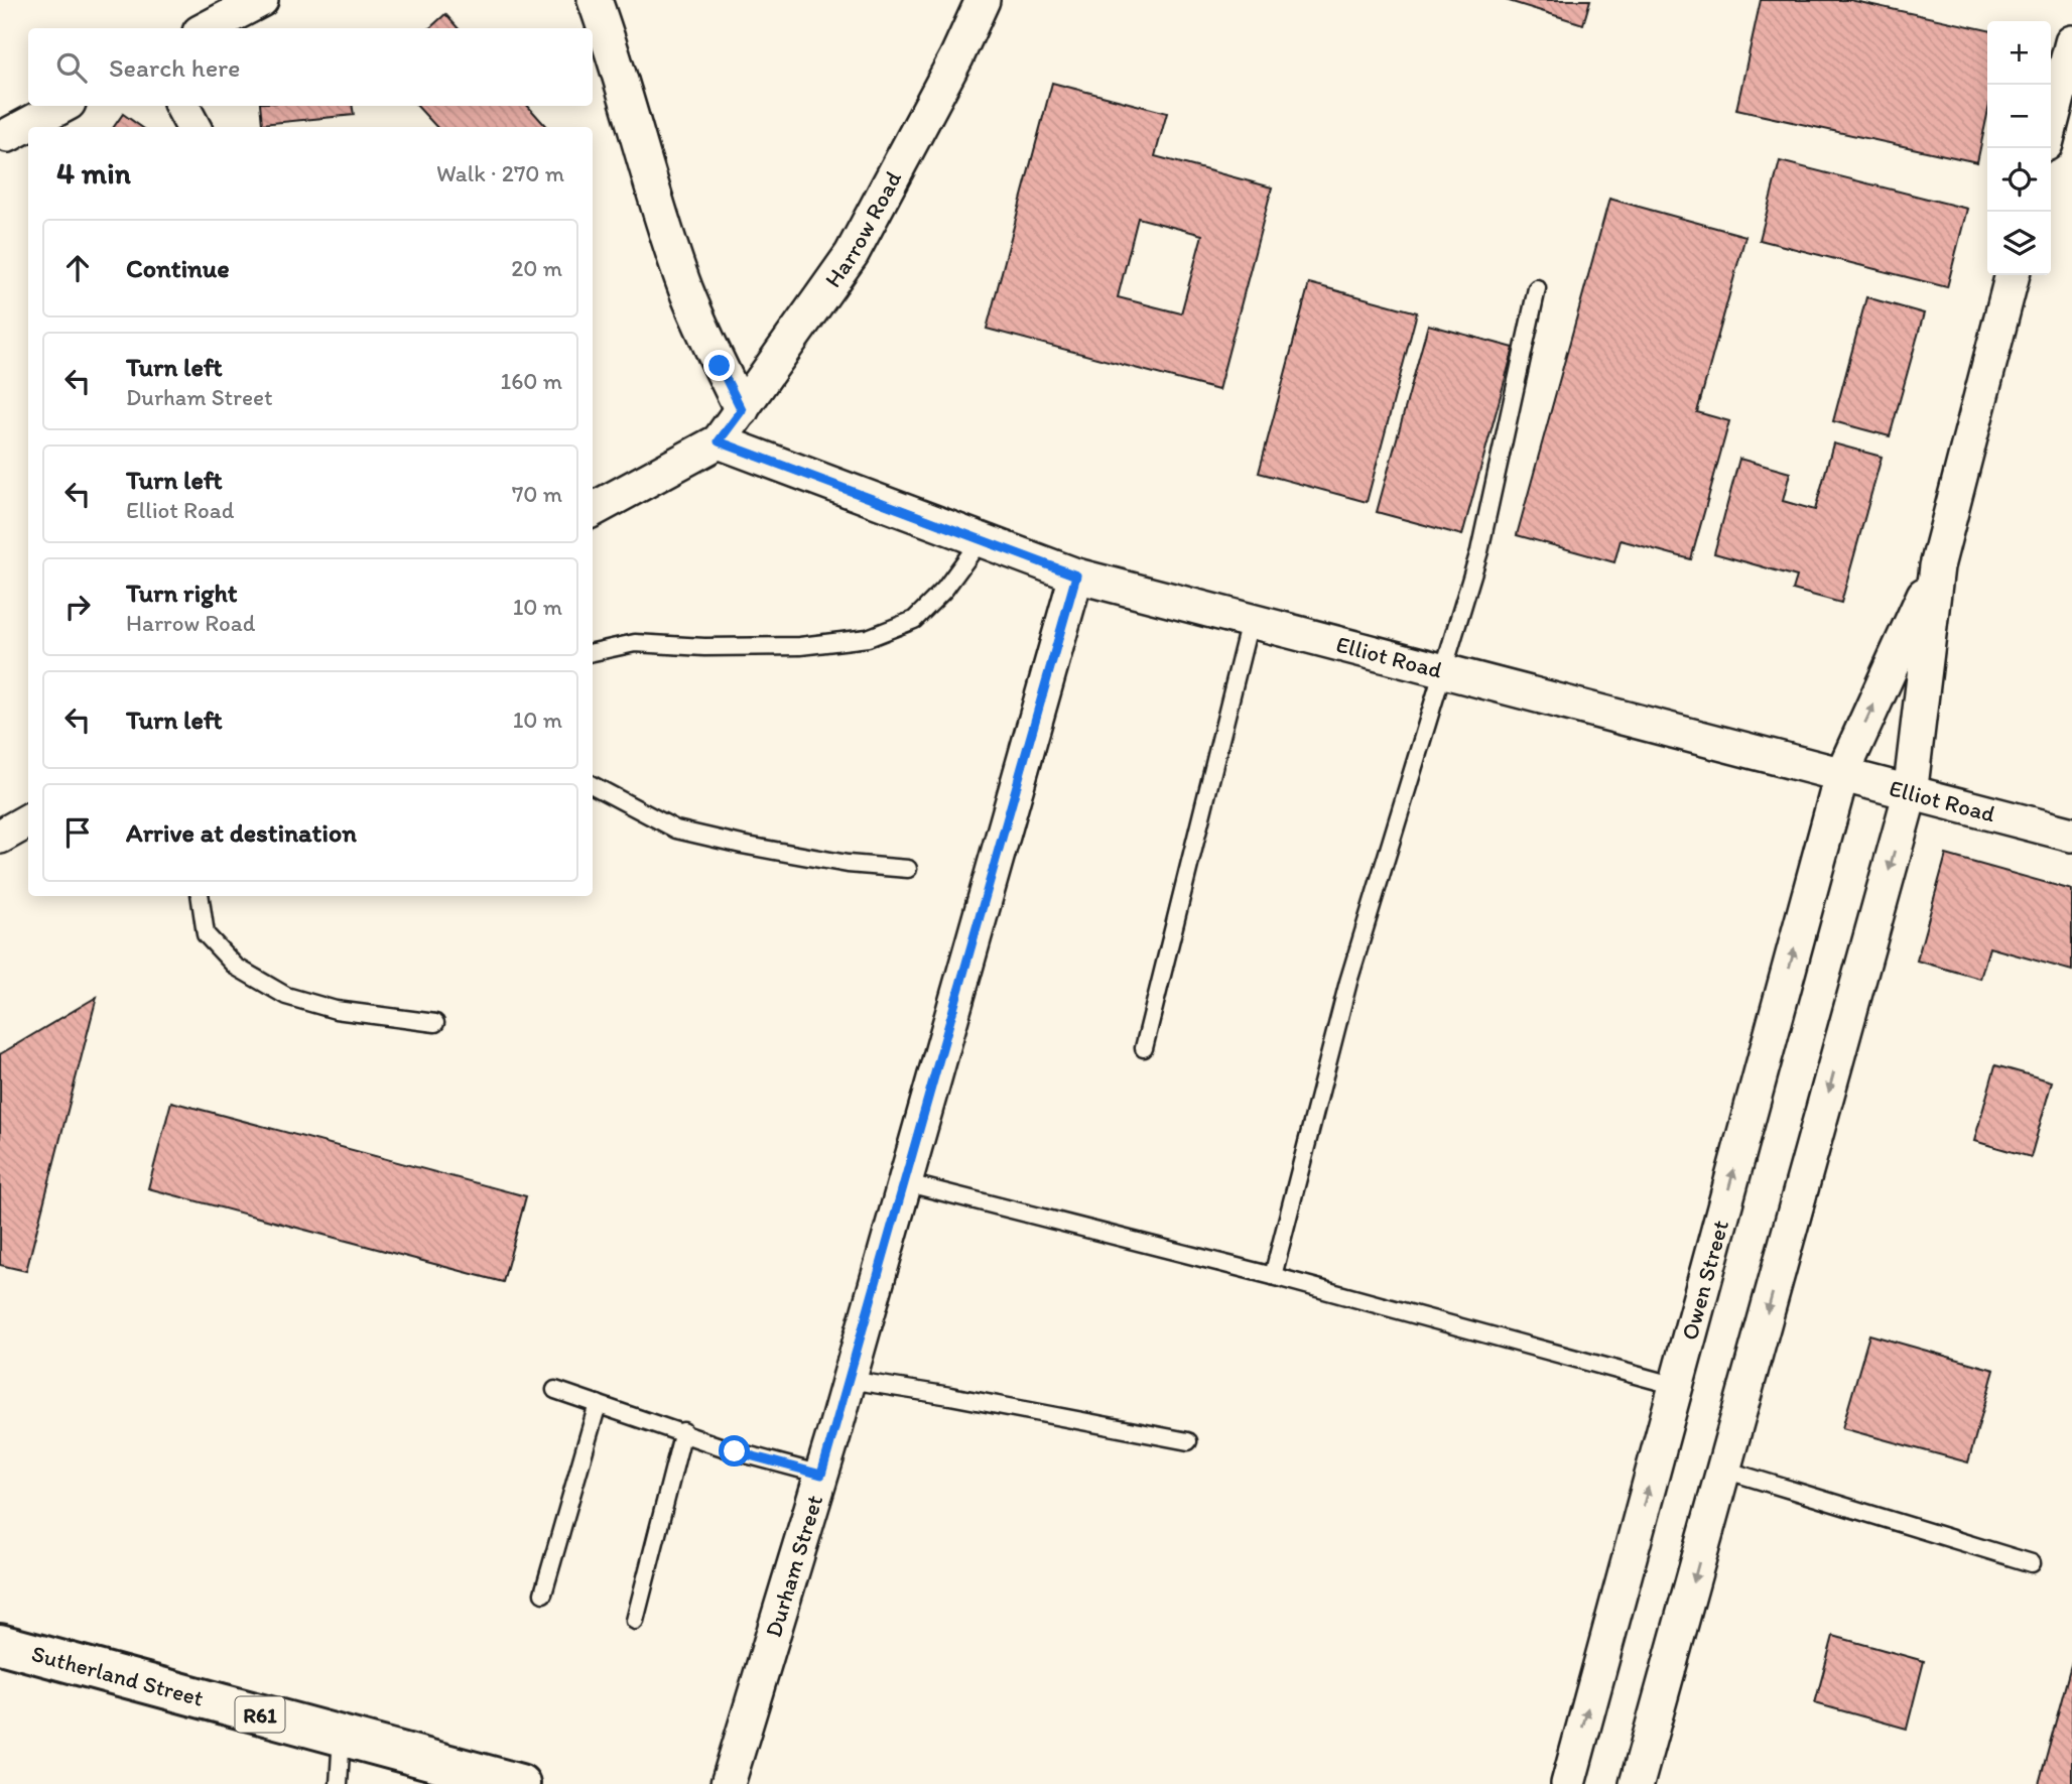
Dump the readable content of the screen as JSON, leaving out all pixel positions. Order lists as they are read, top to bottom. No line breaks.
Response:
{"streets":{"main road":["Sutherland Street","R61"],"street":["Harrow Road","Elliot Road","Owen Street","Durham Street"]},"crossings":[["Harrow Road","Elliot Road"],["Elliot Road","Owen Street"],["Elliot Road","Durham Street"]],"page":{"map_buttons":["+","−"],"search":"Search here","heading":["4 min","Walk · 270 m"],"list":[["Continue","20 m"],["Turn left","Durham Street","160 m"],["Turn left","Elliot Road","70 m"],["Turn right","Harrow Road","10 m"],["Turn left","10 m"],"Arrive at destination"]}}
